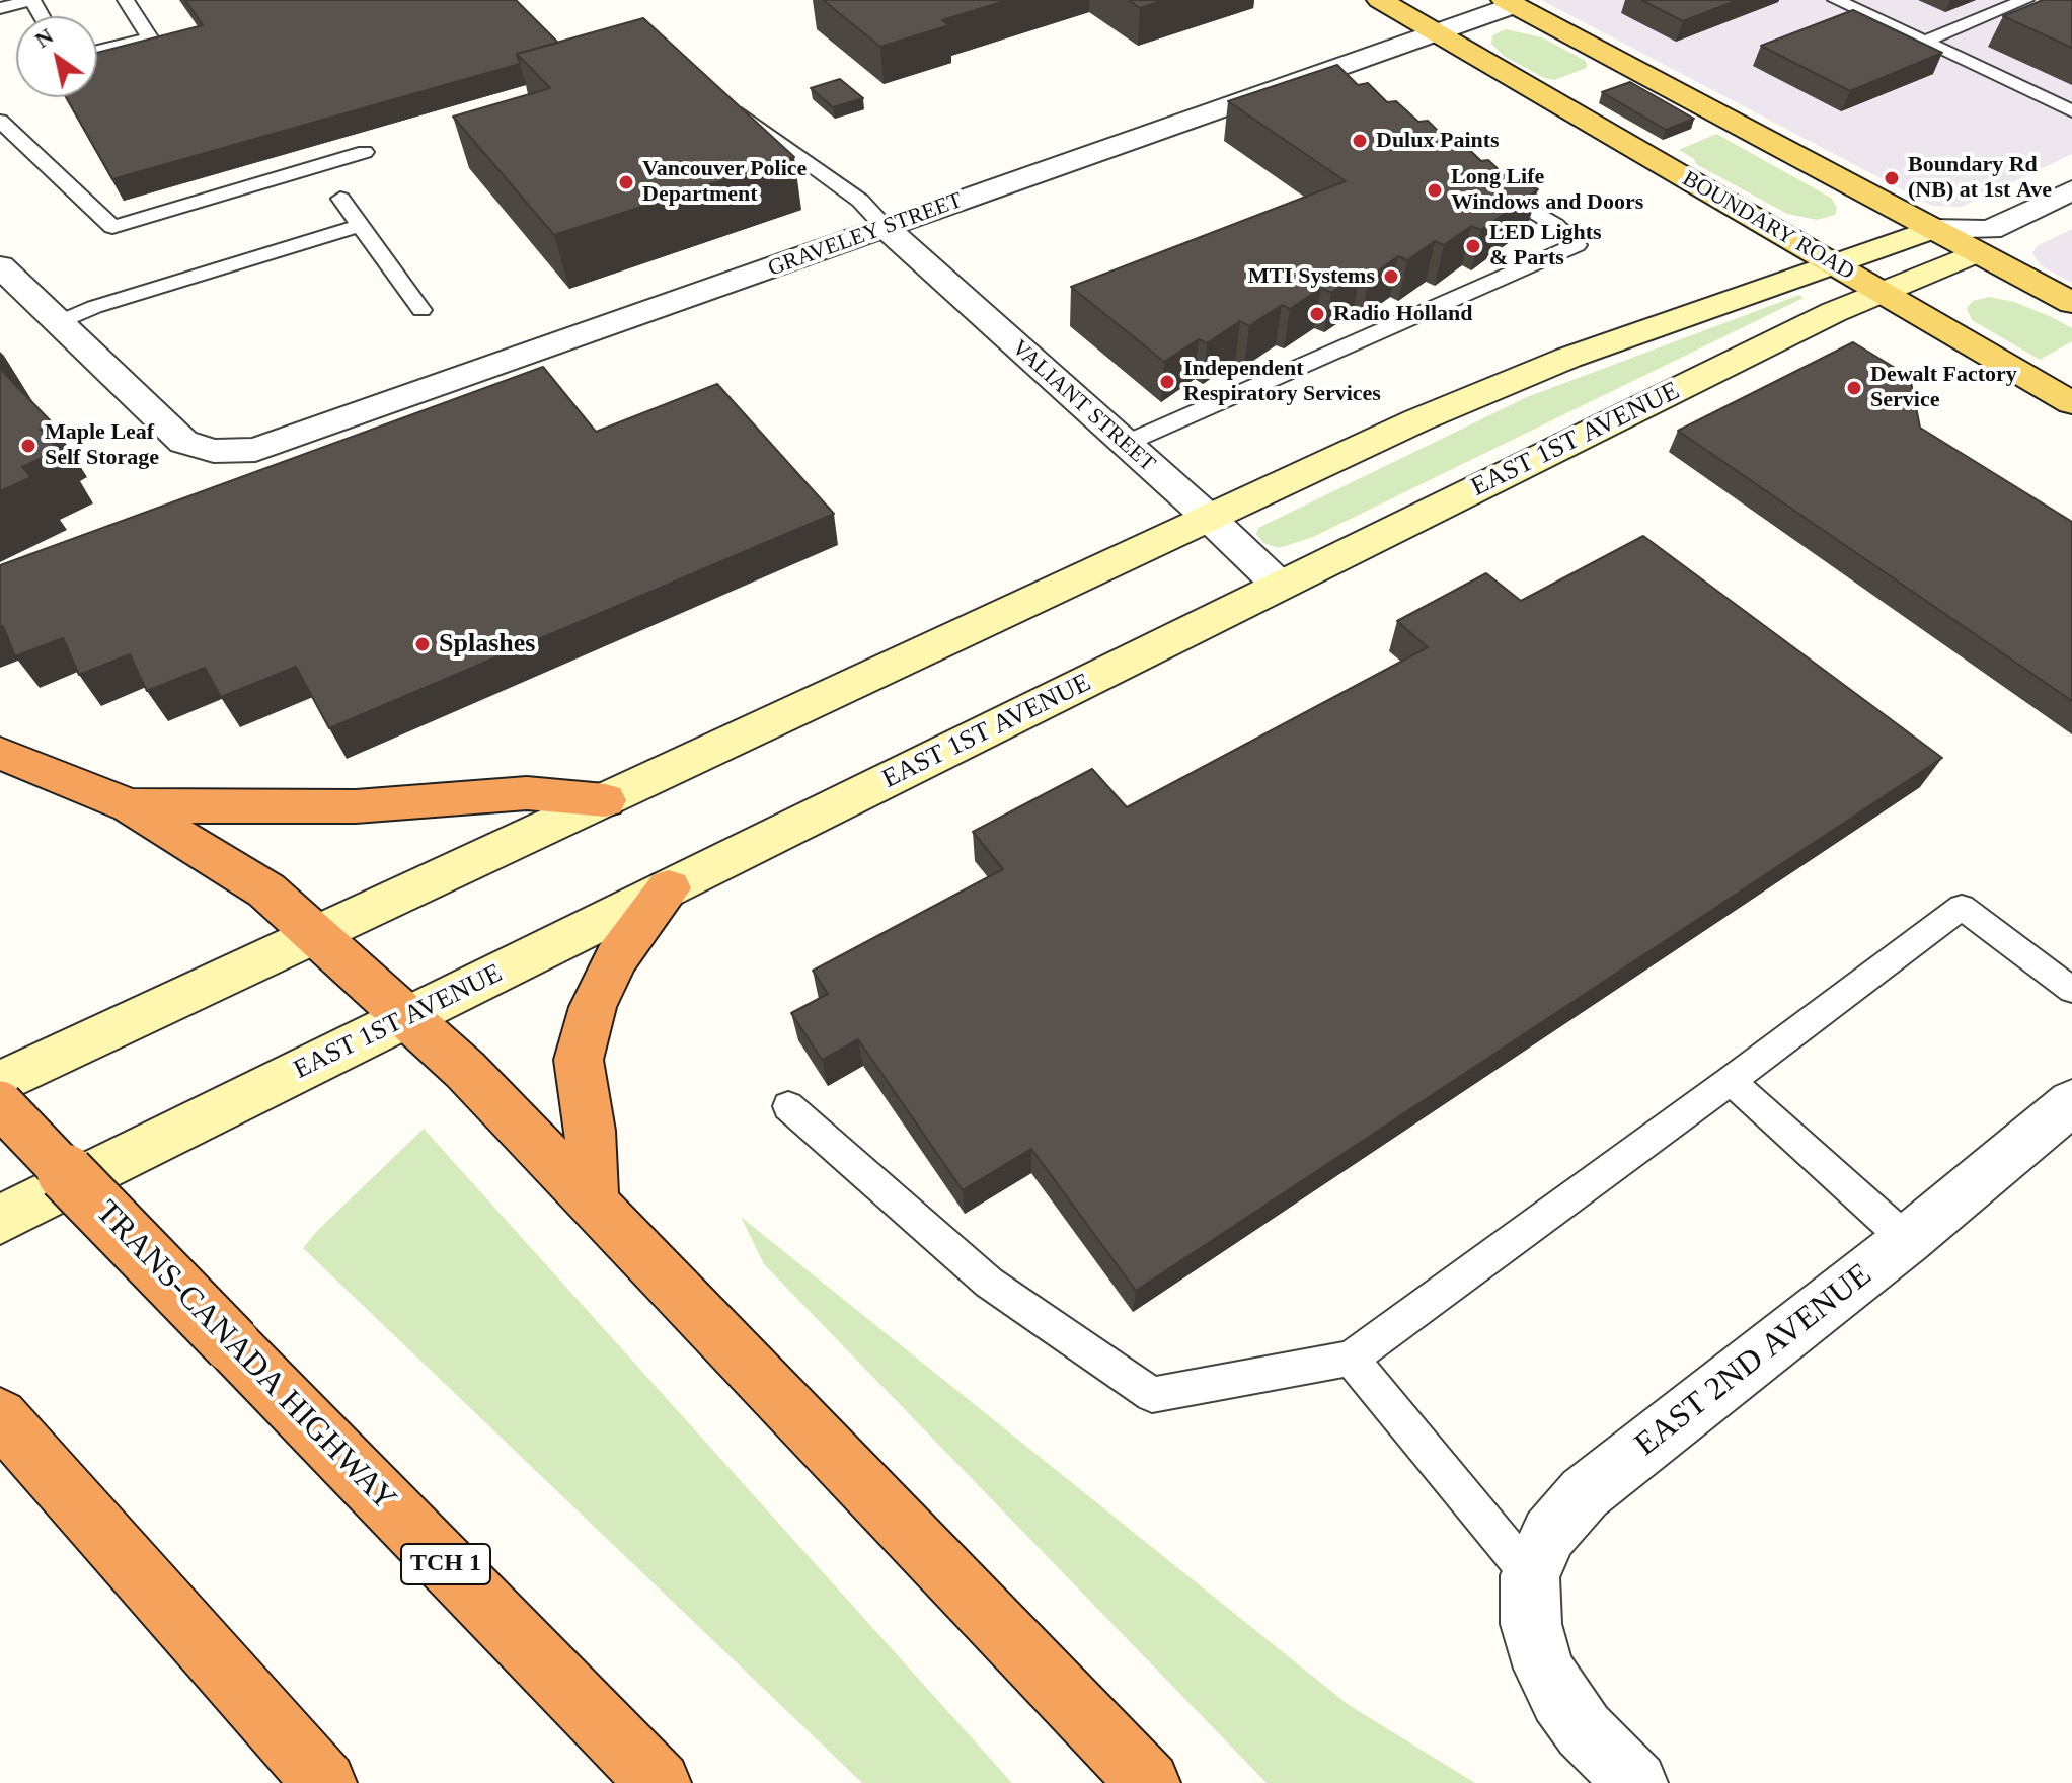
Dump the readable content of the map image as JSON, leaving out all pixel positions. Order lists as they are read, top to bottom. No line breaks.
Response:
{"streets":{"highway":["TRANS-CANADA HIGHWAY","TCH 1"],"main road":["BOUNDARY ROAD","EAST 1ST AVENUE"],"street":["GRAVELEY STREET","VALIANT STREET","EAST 2ND AVENUE"]},"crossings":[["BOUNDARY ROAD","GRAVELEY STREET"],["BOUNDARY ROAD","EAST 1ST AVENUE"],["GRAVELEY STREET","VALIANT STREET"],["VALIANT STREET","EAST 1ST AVENUE"]],"places":["Dulux Paints","Boundary Rd (NB) at 1st Ave","Vancouver Police Department","Long Life Windows and Doors","LED Lights & Parts","MTI Systems","Radio Holland","Independent Respiratory Services","Dewalt Factory Service","Maple Leaf Self Storage","Splashes"],"north":"top left"}
